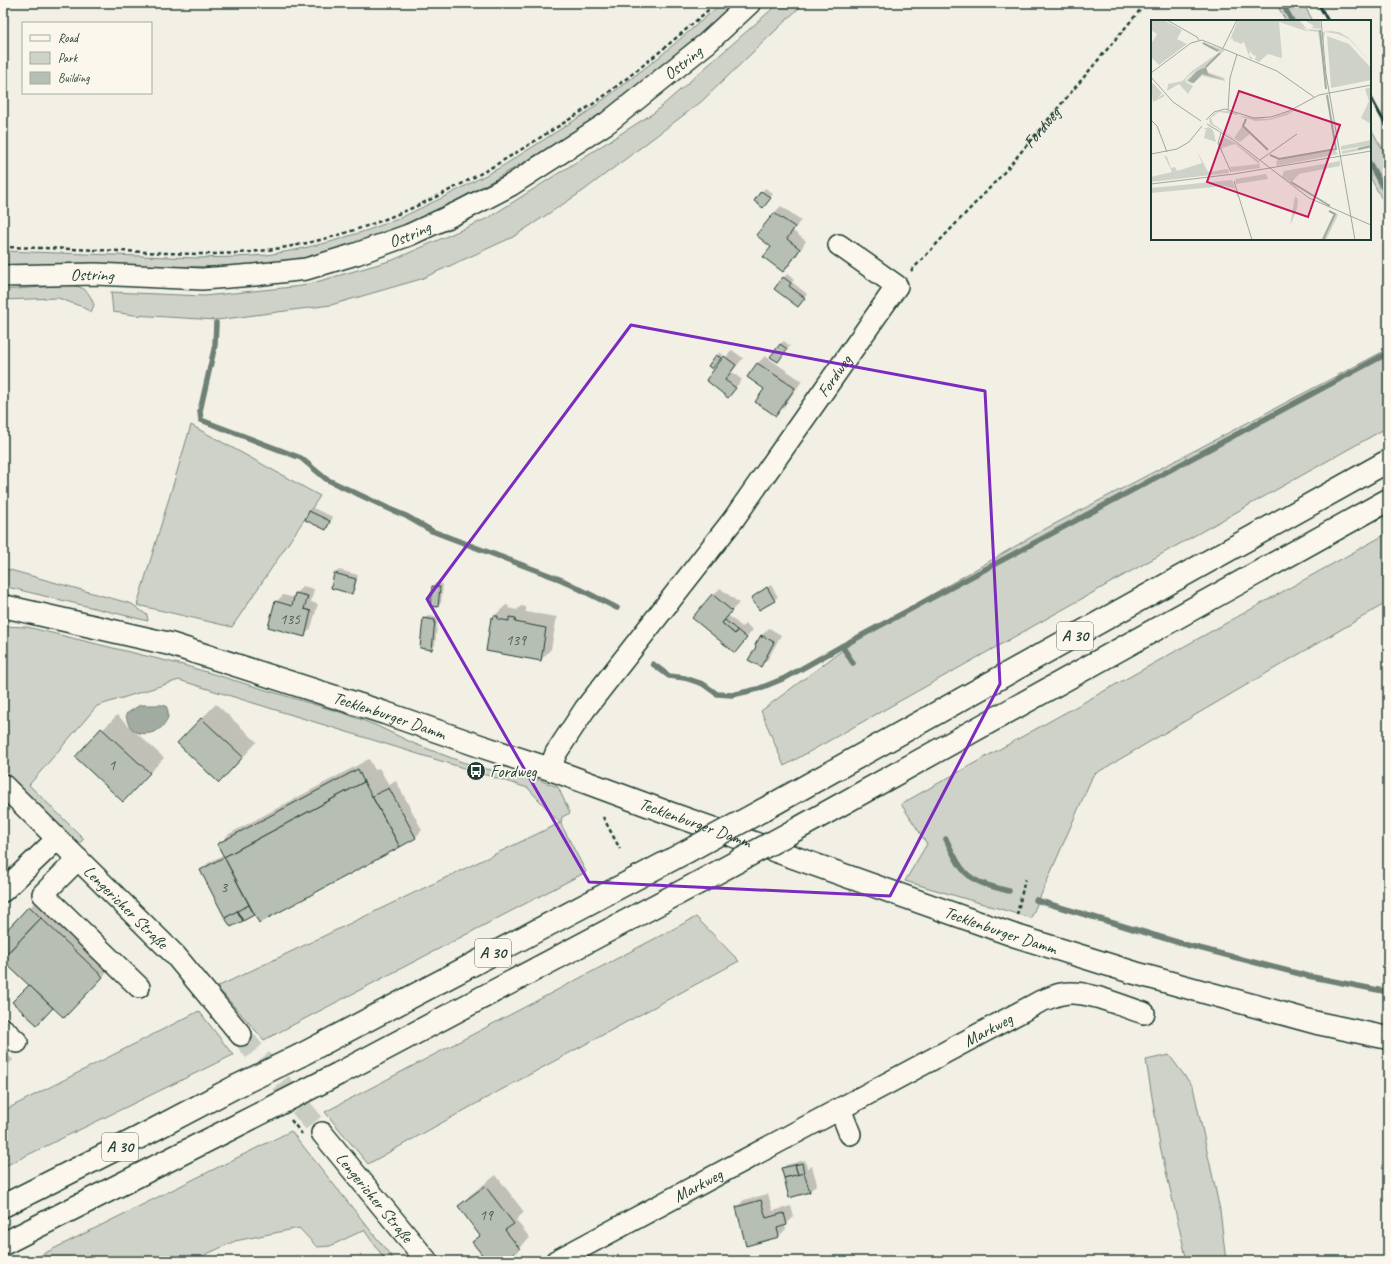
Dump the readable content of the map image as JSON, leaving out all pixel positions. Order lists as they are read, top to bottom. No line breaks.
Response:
{"streets":{"main road":["A 30","Tecklenburger Damm"],"street":["Ostring","Fordweg","Lengericher Straße","Markweg"]},"crossings":[["Fordweg","Tecklenburger Damm"]],"places":{"bus stop":["Fordweg"]},"house_numbers":["135","139","1","3","19"],"legend":["Road","Park","Building"]}
